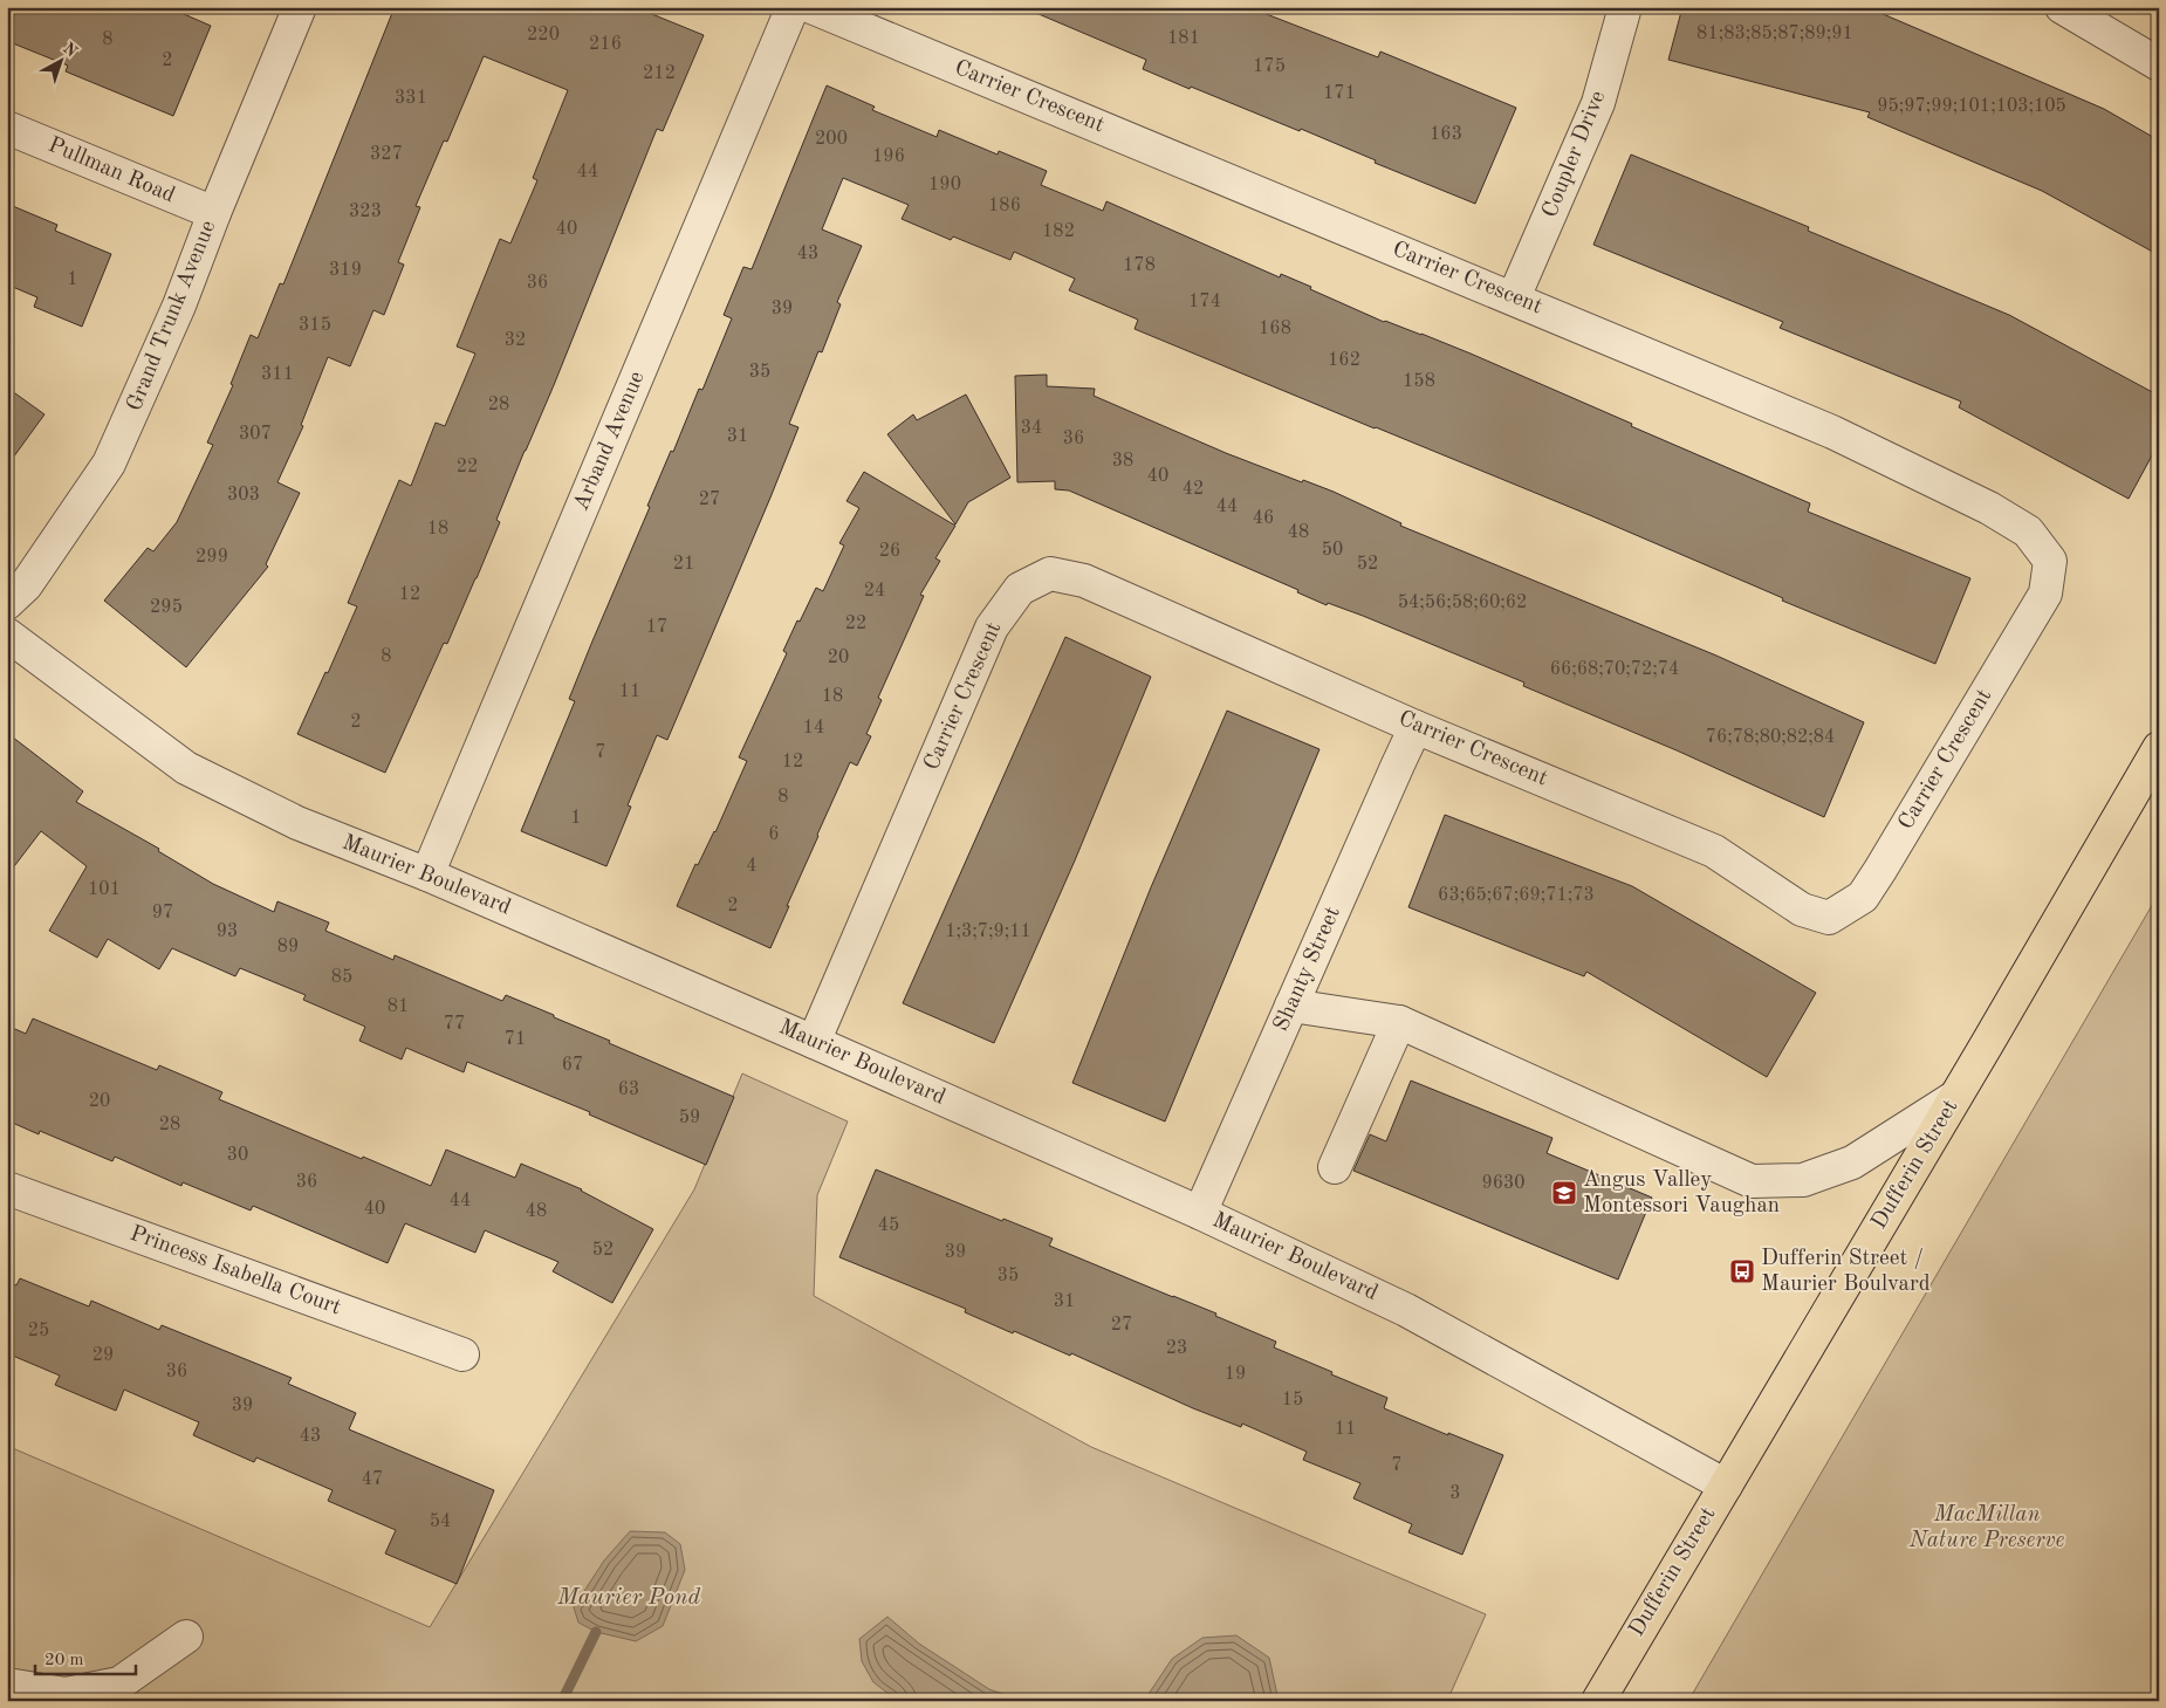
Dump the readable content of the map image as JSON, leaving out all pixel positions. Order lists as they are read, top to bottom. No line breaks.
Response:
{"streets":{"main road":["Dufferin Street"],"street":["Carrier Crescent","Coupler Drive","Pullman Road","Grand Trunk Avenue","Arband Avenue","Maurier Boulevard","Shanty Street","Princess Isabella Court"]},"crossings":[["Carrier Crescent","Coupler Drive"],["Carrier Crescent","Maurier Boulevard"],["Carrier Crescent","Shanty Street"],["Pullman Road","Grand Trunk Avenue"],["Arband Avenue","Maurier Boulevard"],["Maurier Boulevard","Shanty Street"],["Maurier Boulevard","Dufferin Street"]],"water":["Maurier Pond"],"parks":["MacMillan Nature Preserve"],"places":{"school or university":["Angus Valley Montessori Vaughan"],"bus stop":["Dufferin Street / Maurier Boulvard"]},"house_numbers":["81;83;85;87;89;91","220","181","8","216","2","175","212","171","331","95;97;99;101;103;105","163","200","327","196","44","190","186","323","40","182","43","178","319","1","36","174","39","315","168","32","162","35","311","158","28","34","307","31","36","38","22","40","42","303","27","44","46","18","48","50","26","299","21","52","24","12","54;56;58;60;62","295","22","17","8","20","66;68;70;72;74","11","18","2","14","76;78;80;82;84","7","12","8","1","6","4","101","63;65;67;69;71;73","2","97","93","1;3;7;9;11","89","85","81","77","71","67","63","20","59","28","30","36","9630","44","40","48","45","52","39","35","31","27","25","23","29","36","19","15","39","11","43","7","47","3","54"],"scale_bar":"20 m","north":"top right"}
